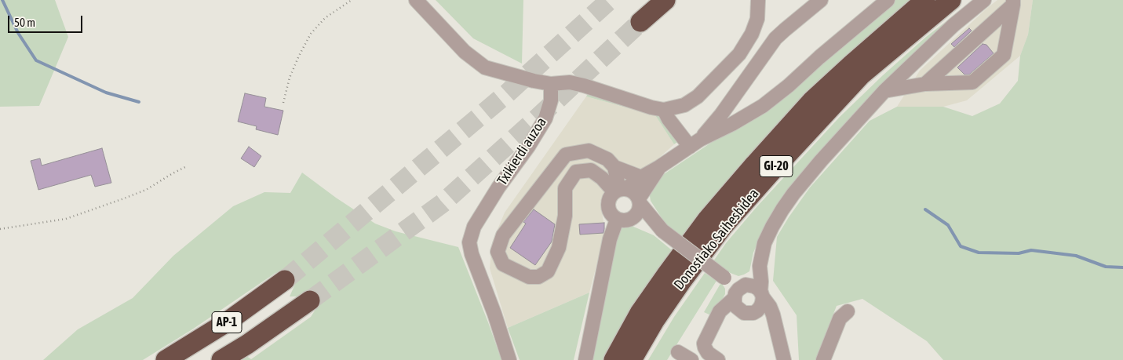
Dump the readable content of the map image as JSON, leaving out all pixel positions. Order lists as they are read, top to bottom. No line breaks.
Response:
{"streets":{"highway":["GI-20","Donostiako Saihesbidea","AP-1"],"street":["Txikierdi auzoa"]},"scale_bar":"50 m"}
